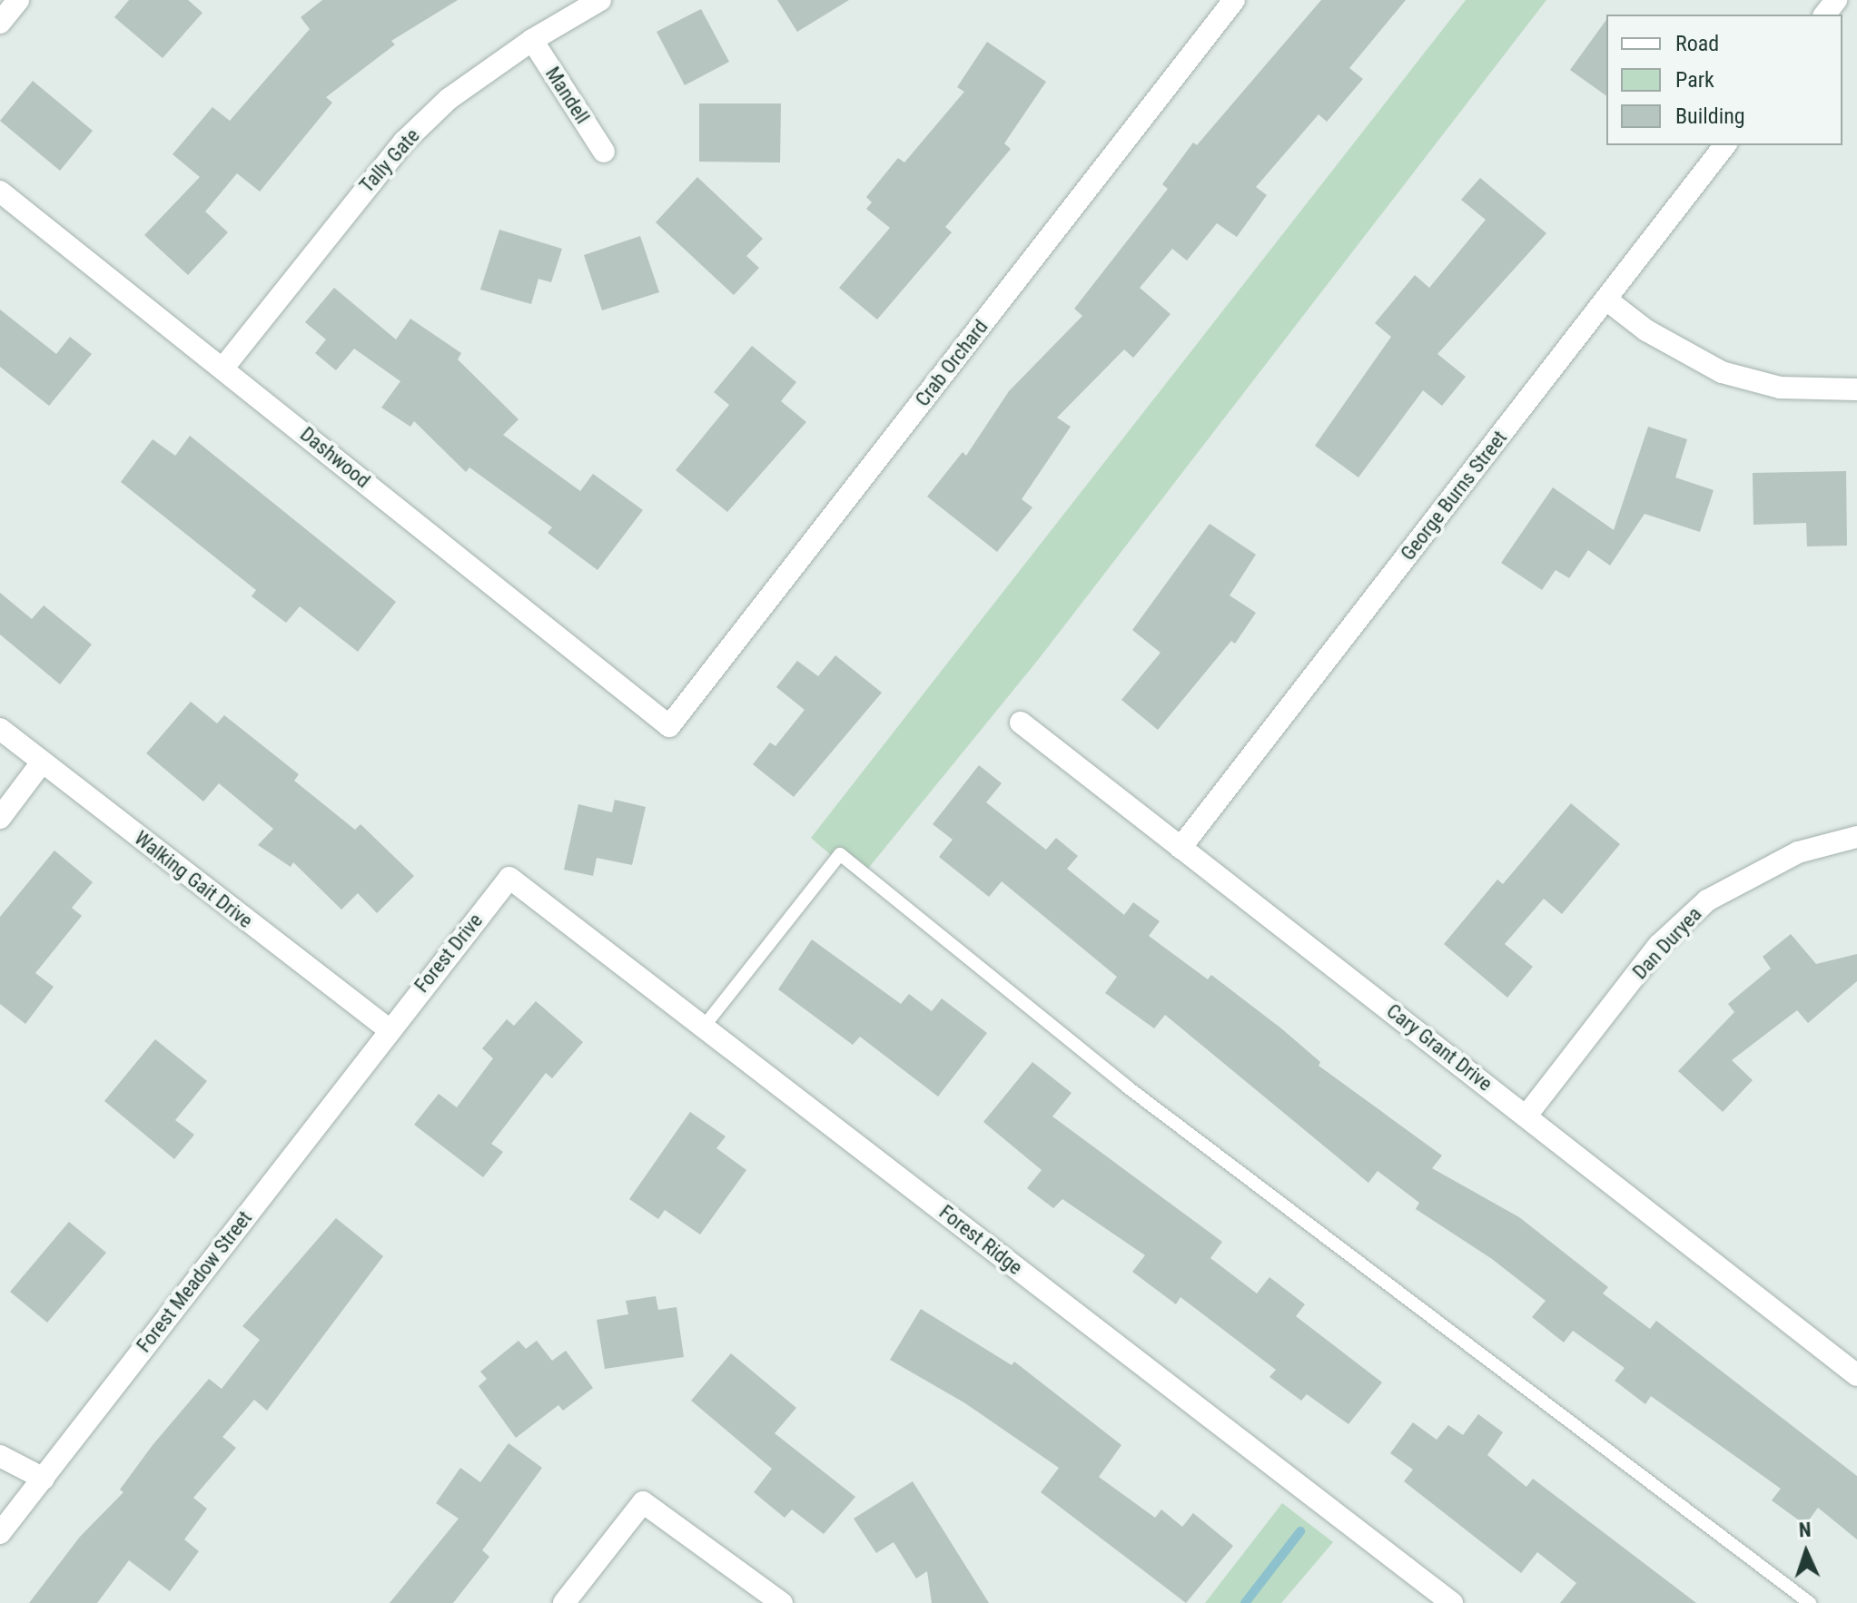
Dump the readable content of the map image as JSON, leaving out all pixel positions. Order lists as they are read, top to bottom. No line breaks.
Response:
{"streets":{"street":["Mandell","Tally Gate","Crab Orchard","Dashwood","George Burns Street","Walking Gait Drive","Dan Duryea","Forest Drive","Cary Grant Drive","Forest Ridge","Forest Meadow Street"]},"crossings":[["Mandell","Tally Gate"],["Tally Gate","Dashwood"],["Crab Orchard","Dashwood"],["George Burns Street","Cary Grant Drive"],["Walking Gait Drive","Forest Drive"],["Walking Gait Drive","Forest Meadow Street"],["Dan Duryea","Cary Grant Drive"],["Forest Drive","Forest Ridge"],["Forest Drive","Forest Meadow Street"]],"legend":["Road","Park","Building"],"north":"top"}
